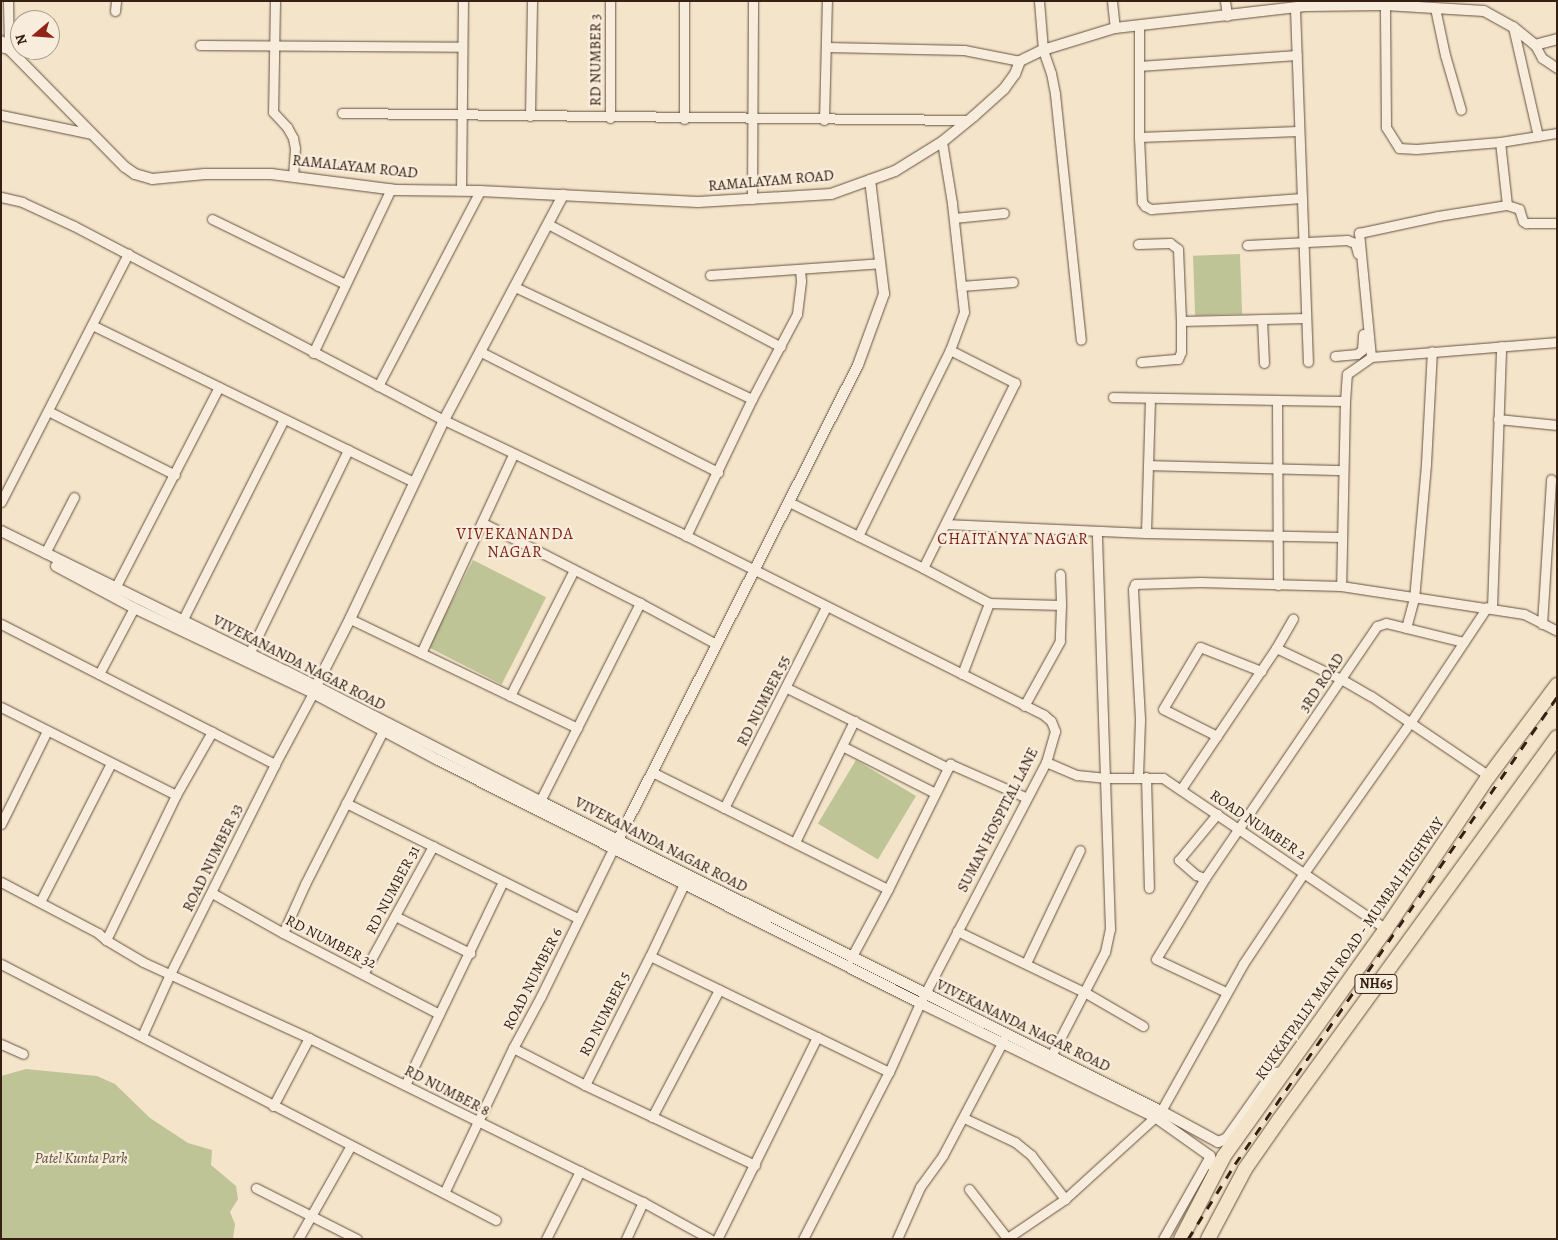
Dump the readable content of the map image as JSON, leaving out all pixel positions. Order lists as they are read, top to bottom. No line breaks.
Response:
{"streets":{"highway":["KUKKATPALLY MAIN ROAD - MUMBAI HIGHWAY","NH65"],"street":["RD NUMBER 3","RAMALAYAM ROAD","VIVEKANANDA NAGAR ROAD","3RD ROAD","RD NUMBER 55","SUMAN HOSPITAL LANE","ROAD NUMBER 2","ROAD NUMBER 33","RD NUMBER 31","RD NUMBER 32","ROAD NUMBER 6","RD NUMBER 5","RD NUMBER 8"]},"crossings":[["VIVEKANANDA NAGAR ROAD","SUMAN HOSPITAL LANE"],["VIVEKANANDA NAGAR ROAD","ROAD NUMBER 33"],["VIVEKANANDA NAGAR ROAD","KUKKATPALLY MAIN ROAD - MUMBAI HIGHWAY"],["VIVEKANANDA NAGAR ROAD","ROAD NUMBER 6"],["VIVEKANANDA NAGAR ROAD","RD NUMBER 5"],["3RD ROAD","ROAD NUMBER 2"],["RD NUMBER 55","SUMAN HOSPITAL LANE"],["SUMAN HOSPITAL LANE","ROAD NUMBER 2"],["ROAD NUMBER 2","KUKKATPALLY MAIN ROAD - MUMBAI HIGHWAY"],["ROAD NUMBER 33","RD NUMBER 32"],["ROAD NUMBER 33","RD NUMBER 8"],["RD NUMBER 31","RD NUMBER 32"],["ROAD NUMBER 6","RD NUMBER 8"]],"districts":["VIVEKANANDA NAGAR","CHAITANYA NAGAR"],"parks":["Patel Kunta Park"],"north":"left"}
